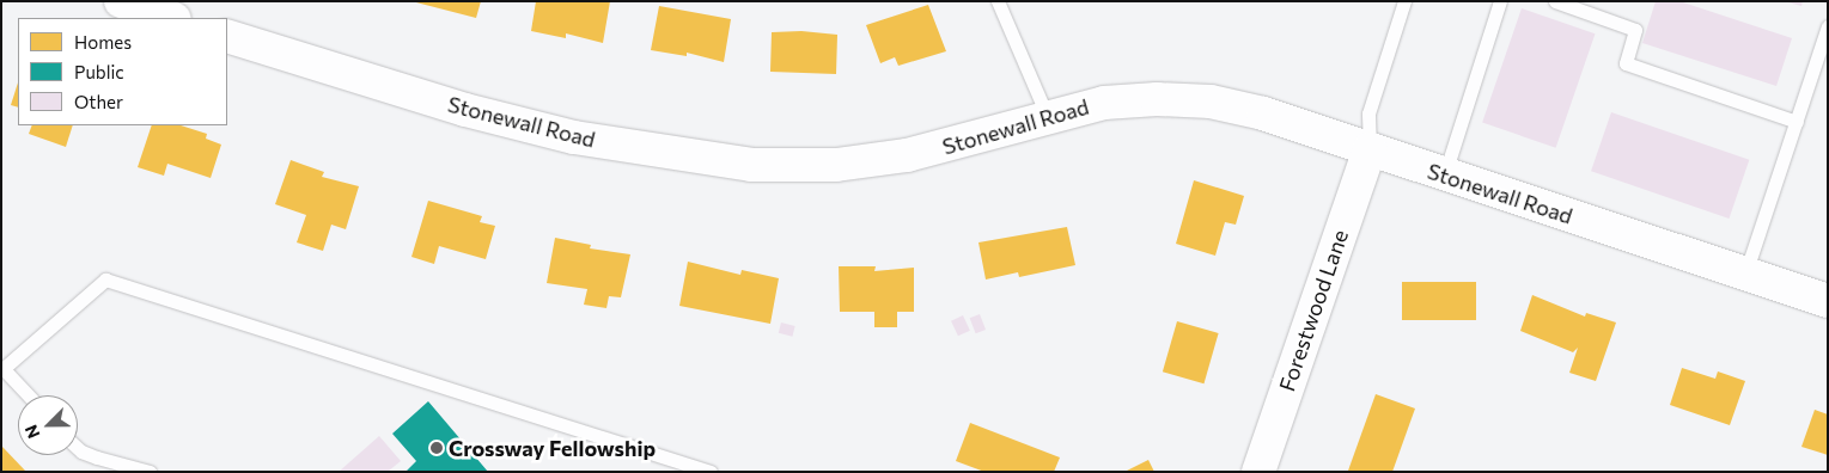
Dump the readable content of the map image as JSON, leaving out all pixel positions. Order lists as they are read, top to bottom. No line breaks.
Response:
{"streets":{"street":["Stonewall Road","Forestwood Lane"]},"crossings":[["Stonewall Road","Forestwood Lane"]],"places":["Crossway Fellowship"],"legend":["Homes","Public","Other"],"north":"bottom left"}
